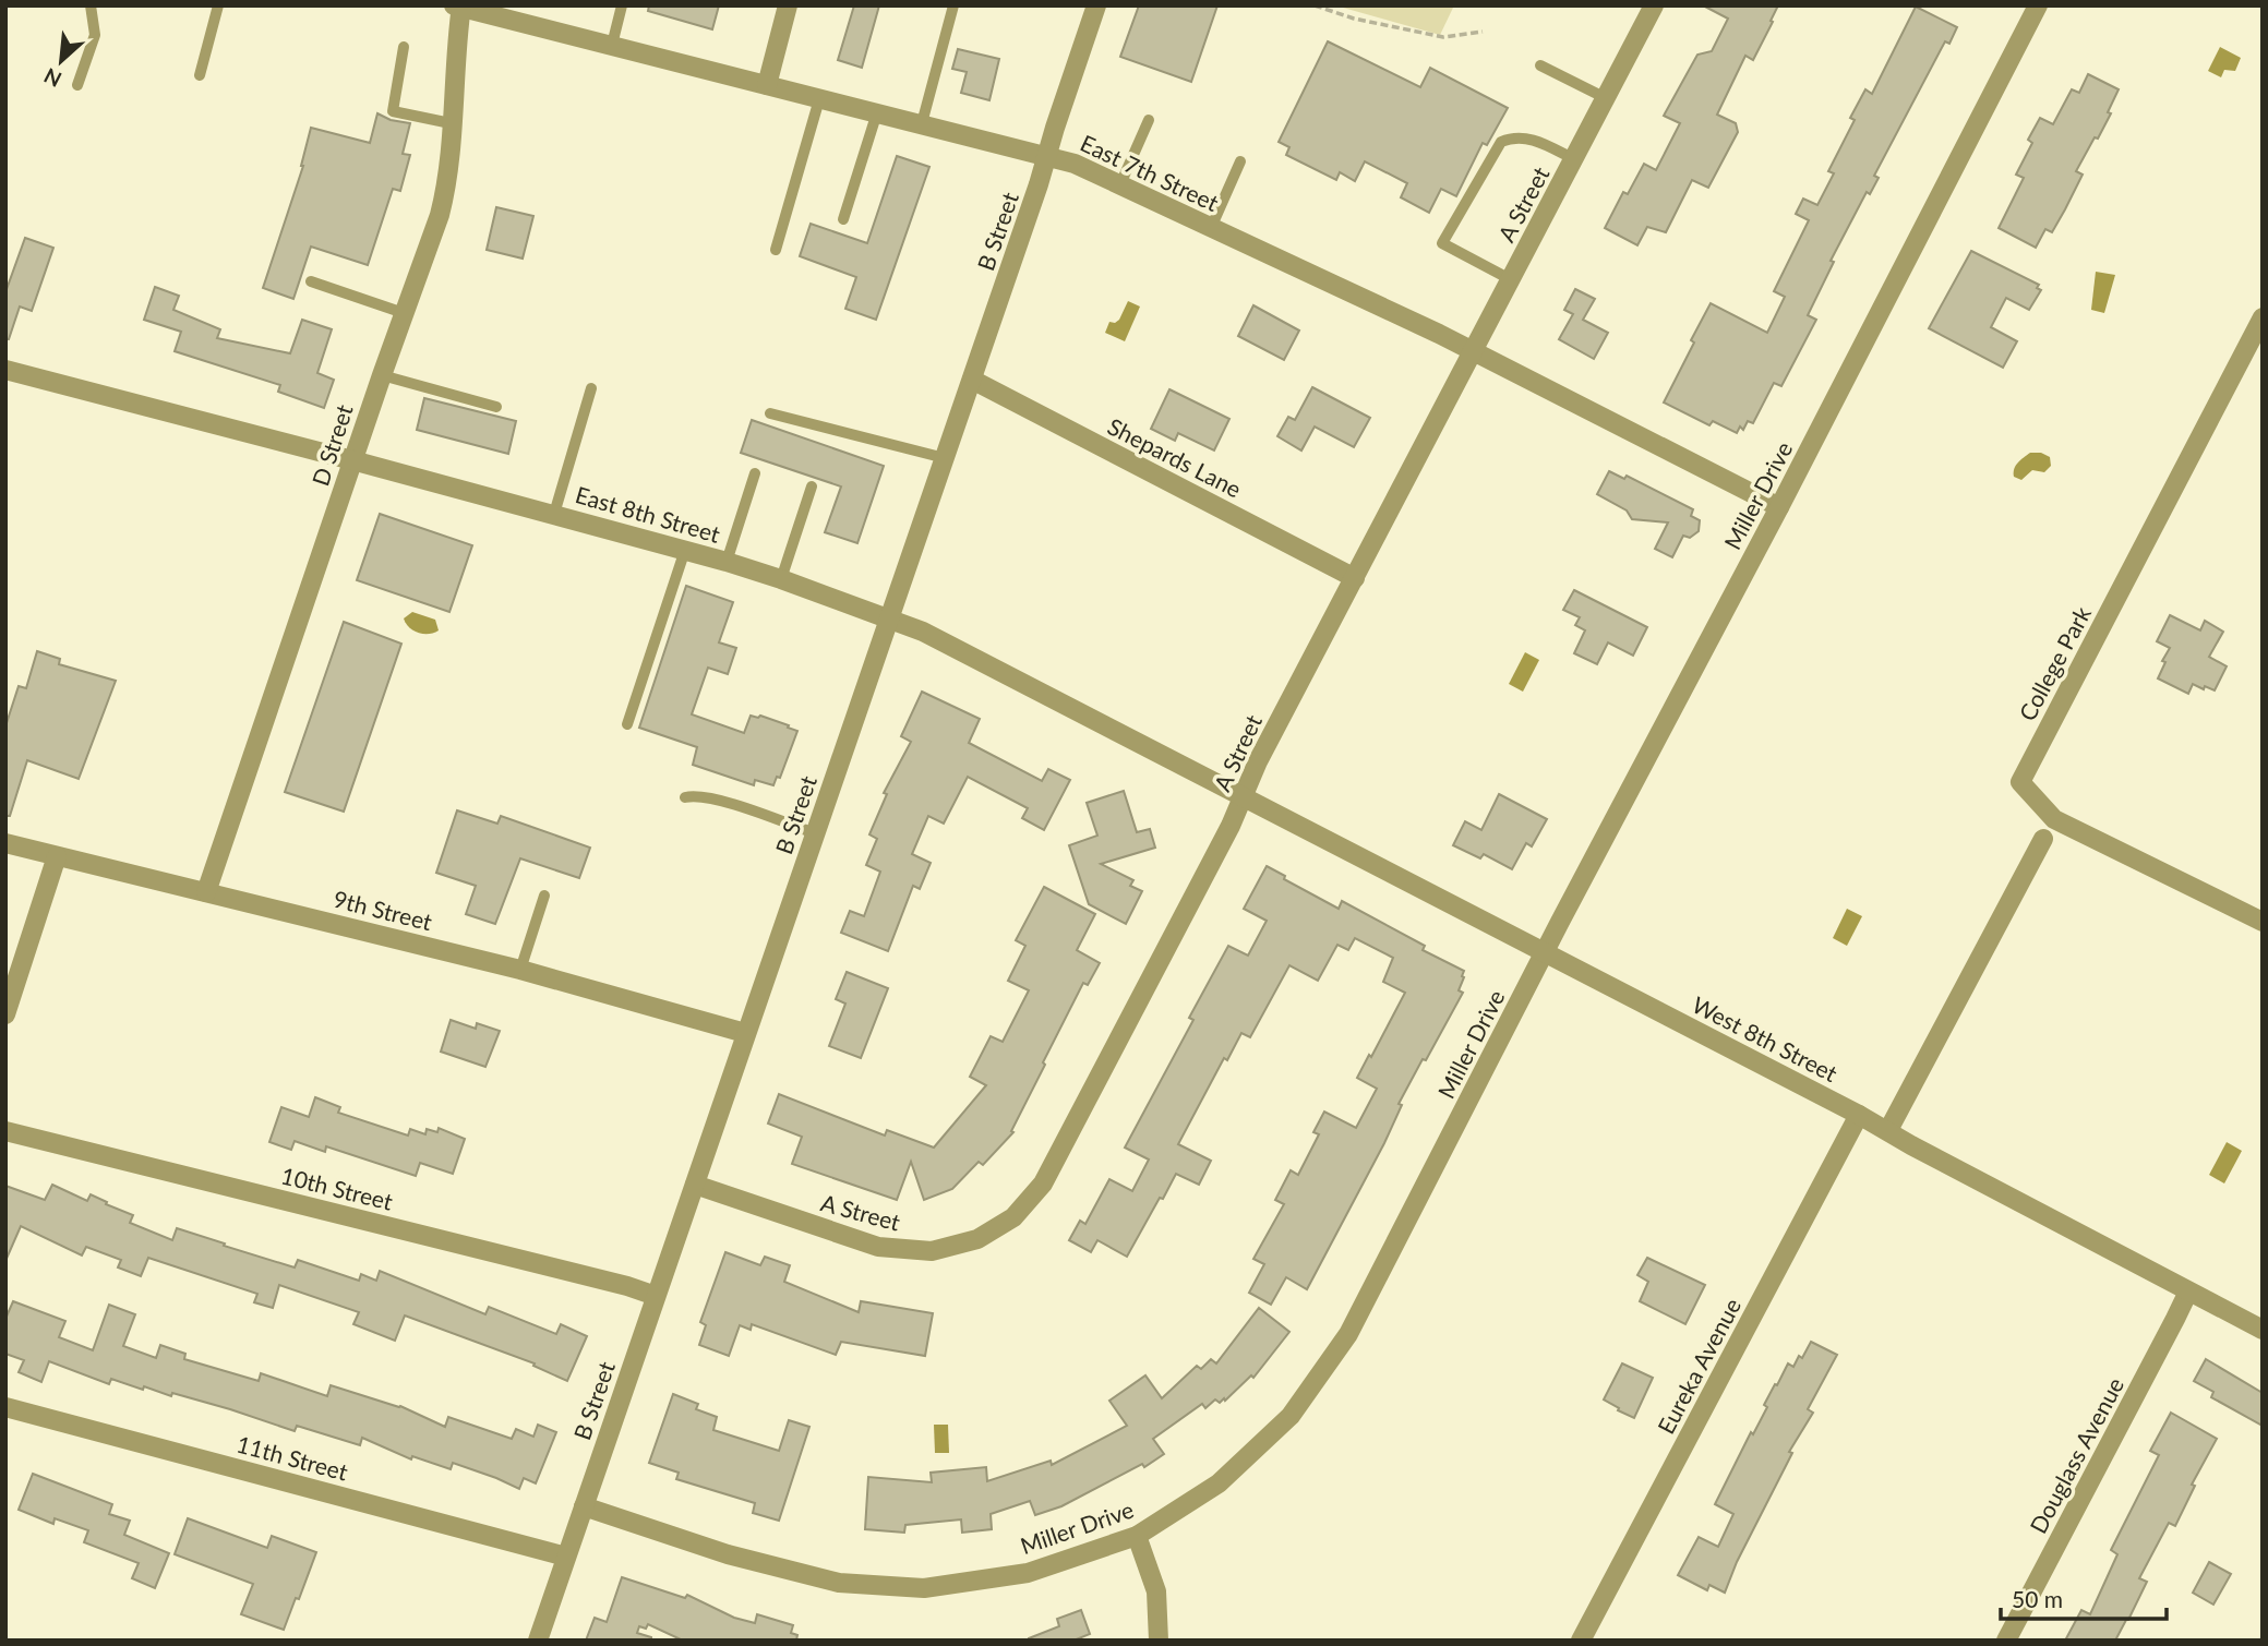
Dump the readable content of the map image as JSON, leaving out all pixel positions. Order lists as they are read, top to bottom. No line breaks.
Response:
{"streets":{"street":["East 7th Street","A Street","B Street","D Street","Shepards Lane","Miller Drive","East 8th Street","College Park","9th Street","West 8th Street","10th Street","Eureka Avenue","Douglass Avenue","11th Street"]},"crossings":[["East 7th Street","A Street"],["East 7th Street","B Street"],["East 7th Street","D Street"],["East 7th Street","Miller Drive"],["A Street","B Street"],["A Street","Shepards Lane"],["A Street","East 8th Street"],["A Street","West 8th Street"],["B Street","Shepards Lane"],["B Street","Miller Drive"],["B Street","East 8th Street"],["B Street","9th Street"],["B Street","10th Street"],["B Street","11th Street"],["D Street","East 8th Street"],["D Street","9th Street"],["Miller Drive","West 8th Street"],["East 8th Street","West 8th Street"],["West 8th Street","Eureka Avenue"],["West 8th Street","Douglass Avenue"]],"scale_bar":"50 m","north":"bottom left"}
